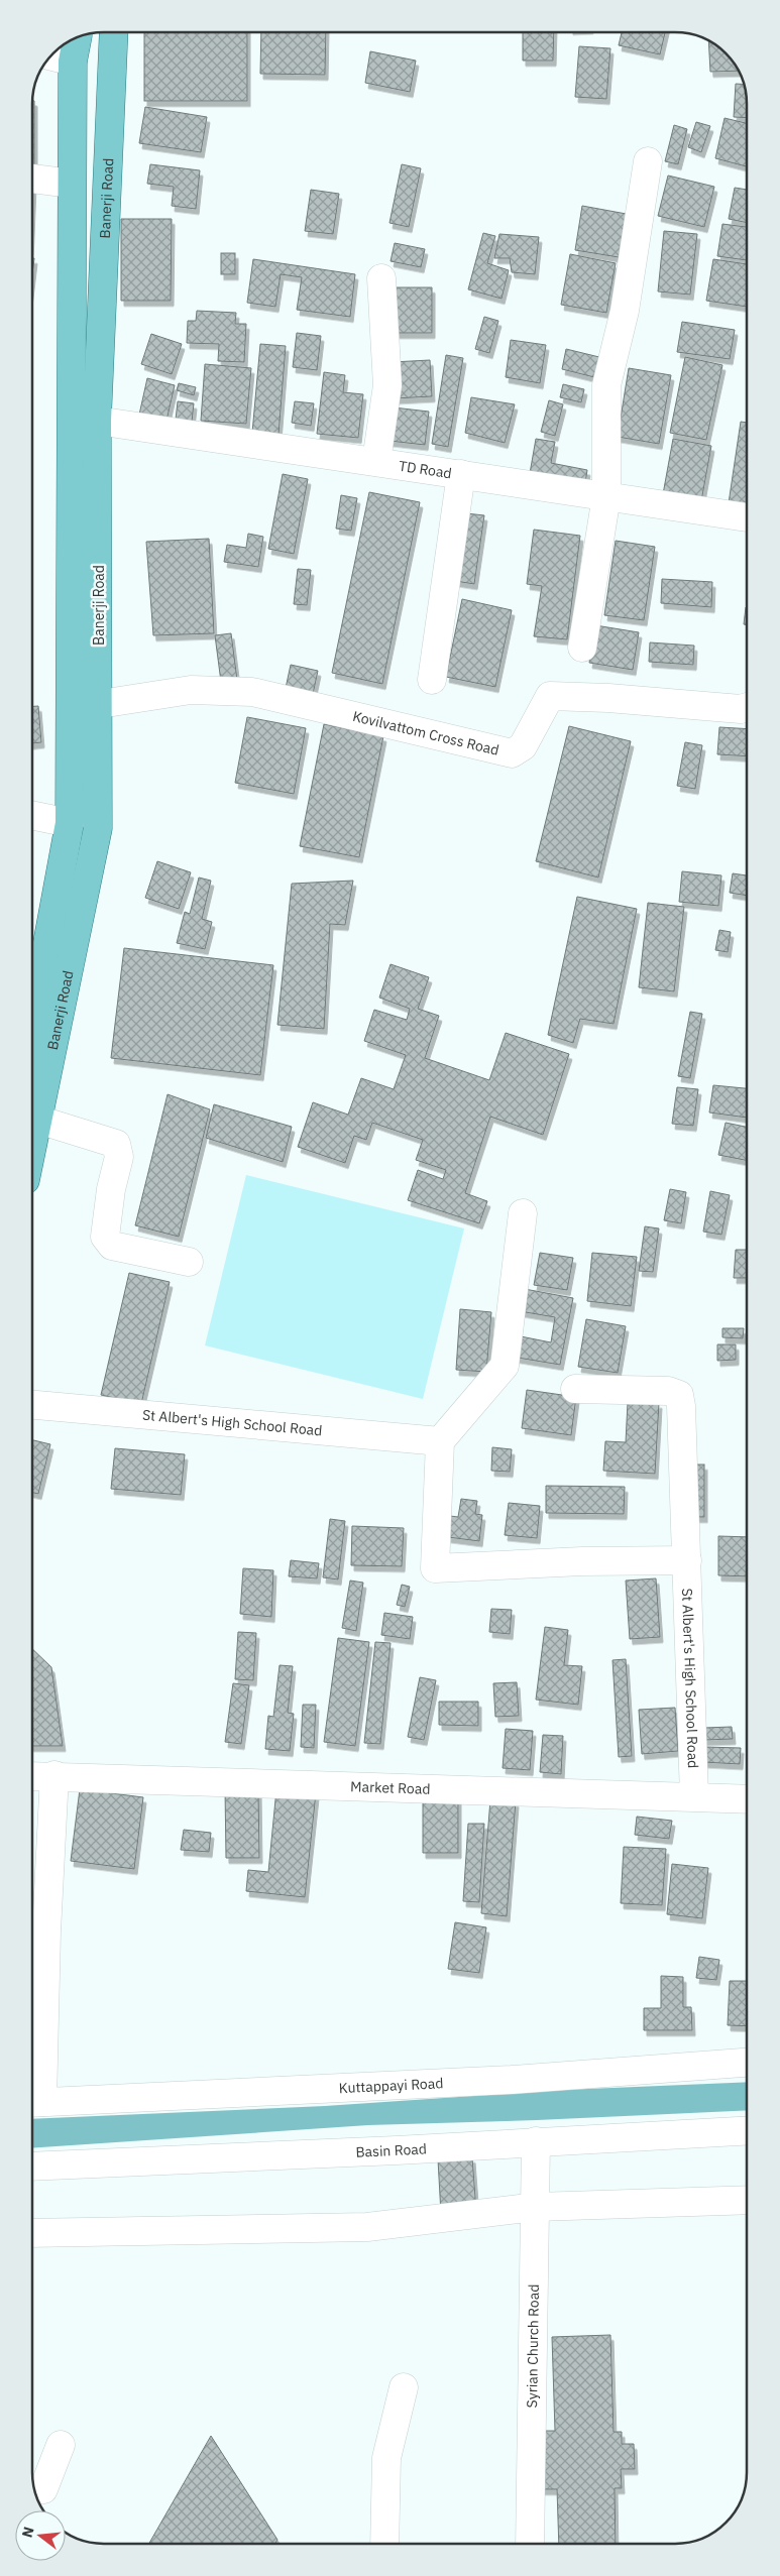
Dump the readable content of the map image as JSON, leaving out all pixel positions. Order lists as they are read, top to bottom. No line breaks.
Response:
{"streets":{"main road":["Banerji Road"],"street":["TD Road","Kovilvattom Cross Road","St Albert's High School Road","Market Road","Kuttappayi Road","Basin Road","Syrian Church Road"]},"crossings":[["Banerji Road","TD Road"],["Banerji Road","Kovilvattom Cross Road"],["St Albert's High School Road","Market Road"],["Basin Road","Syrian Church Road"]],"north":"left"}
